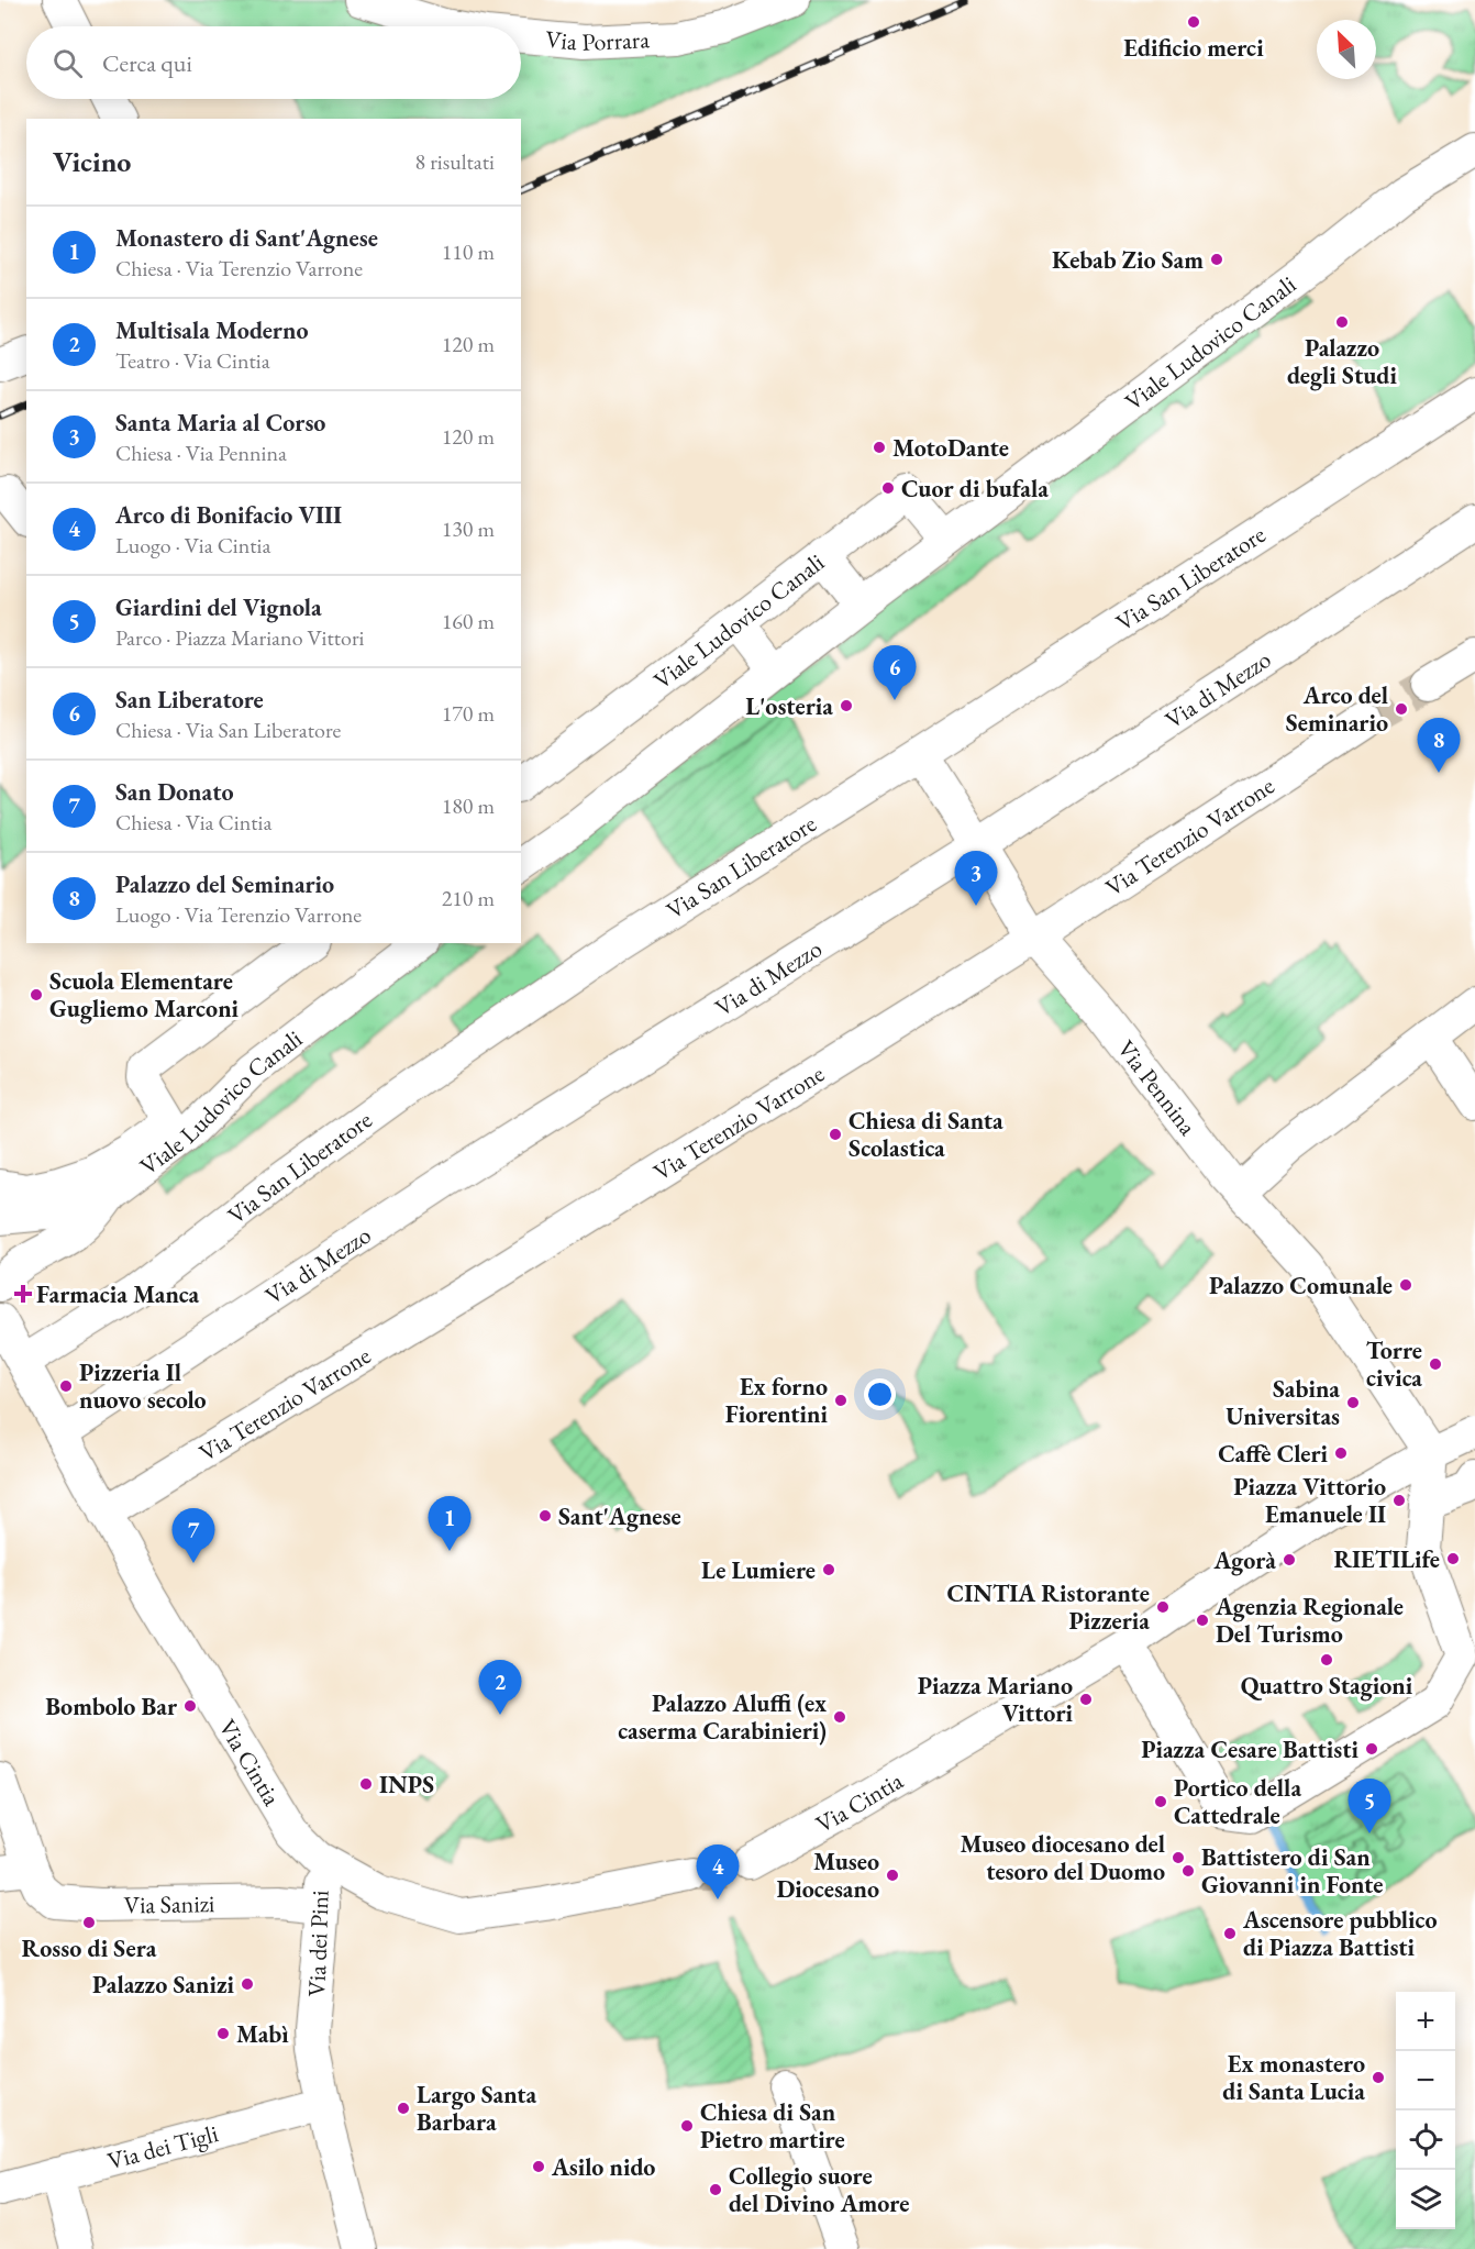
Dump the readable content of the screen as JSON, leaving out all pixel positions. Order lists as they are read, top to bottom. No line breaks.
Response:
{"streets":{"street":["Via Porrara","Viale Ludovico Canali","Via San Liberatore","Via di Mezzo","Via Terenzio Varrone","Via Pennina","Via Cintia","Via Sanizi","Via dei Pini","Via dei Tigli"]},"crossings":[["Via San Liberatore","Via Pennina"],["Via San Liberatore","Via Cintia"],["Via di Mezzo","Via Pennina"],["Via di Mezzo","Via Cintia"],["Via Terenzio Varrone","Via Pennina"],["Via Terenzio Varrone","Via Cintia"],["Via Cintia","Via dei Pini"],["Via Sanizi","Via dei Pini"],["Via dei Pini","Via dei Tigli"]],"places":{"other":["Edificio merci","Kebab Zio Sam","Palazzo degli Studi","MotoDante","Cuor di bufala","L'osteria","Arco del Seminario","Scuola Elementare Gugliemo Marconi","Chiesa di Santa Scolastica","Palazzo Comunale","Torre civica","Pizzeria Il nuovo secolo","Ex forno Fiorentini","Sabina Universitas","Caffè Cleri","Piazza Vittorio Emanuele II","Sant'Agnese","RIETILife","Agorà","Le Lumiere","CINTIA Ristorante Pizzeria","Agenzia Regionale Del Turismo","Quattro Stagioni","Piazza Mariano Vittori","Bombolo Bar","Palazzo Aluffi (ex caserma Carabinieri)","Piazza Cesare Battisti","INPS","Portico della Cattedrale","Museo diocesano del tesoro del Duomo","Battistero di San Giovanni in Fonte","Museo Diocesano","Rosso di Sera","Ascensore pubblico di Piazza Battisti","Palazzo Sanizi","Mabì","Ex monastero di Santa Lucia","Largo Santa Barbara","Chiesa di San Pietro martire","Asilo nido","Collegio suore del Divino Amore"],"health":["Farmacia Manca"]},"north":"top left","page":{"search":"Cerca qui","heading":["Vicino","8 risultati"],"list":[{"mark":"1","name":"Monastero di Sant'Agnese","note":"Chiesa · Via Terenzio Varrone","value":"110 m"},{"mark":"2","name":"Multisala Moderno","note":"Teatro · Via Cintia","value":"120 m"},{"mark":"3","name":"Santa Maria al Corso","note":"Chiesa · Via Pennina","value":"120 m"},{"mark":"4","name":"Arco di Bonifacio VIII","note":"Luogo · Via Cintia","value":"130 m"},{"mark":"5","name":"Giardini del Vignola","note":"Parco · Piazza Mariano Vittori","value":"160 m"},{"mark":"6","name":"San Liberatore","note":"Chiesa · Via San Liberatore","value":"170 m"},{"mark":"7","name":"San Donato","note":"Chiesa · Via Cintia","value":"180 m"},{"mark":"8","name":"Palazzo del Seminario","note":"Luogo · Via Terenzio Varrone","value":"210 m"}],"pins":["6","8","3","1","7","2","5","4"],"map_buttons":["+","−"]}}
